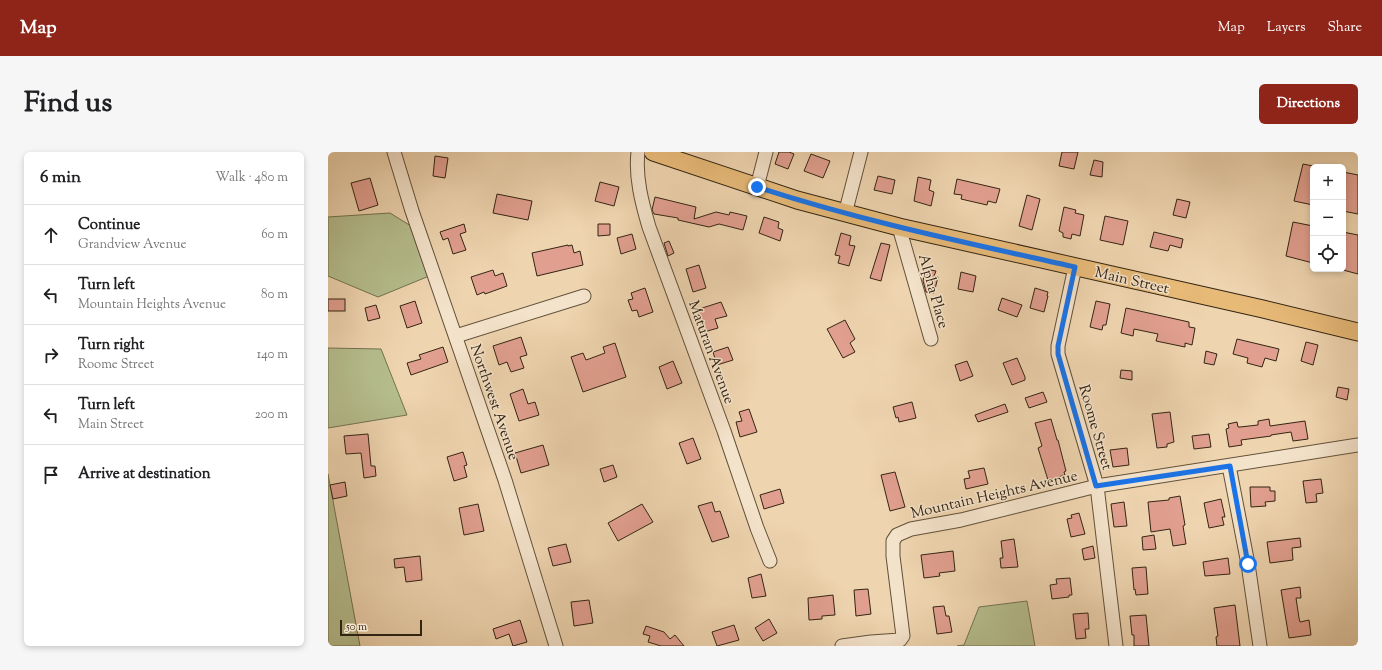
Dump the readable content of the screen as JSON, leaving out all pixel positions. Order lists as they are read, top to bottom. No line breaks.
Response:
{"streets":{"main road":["Main Street"],"street":["Alpha Place","Maturan Avenue","Northwest Avenue","Roome Street","Mountain Heights Avenue"]},"crossings":[["Main Street","Alpha Place"],["Main Street","Roome Street"],["Roome Street","Mountain Heights Avenue"]],"scale_bar":"50 m","page":{"header":"Map","nav":["Map","Layers","Share"],"title":"Find us","buttons":"Directions","heading":["6 min","Walk · 480 m"],"map_buttons":["+","−"],"list":[["Continue","Grandview Avenue","60 m"],["Turn left","Mountain Heights Avenue","80 m"],["Turn right","Roome Street","140 m"],["Turn left","Main Street","200 m"],"Arrive at destination"],"scale":"50 m"}}
